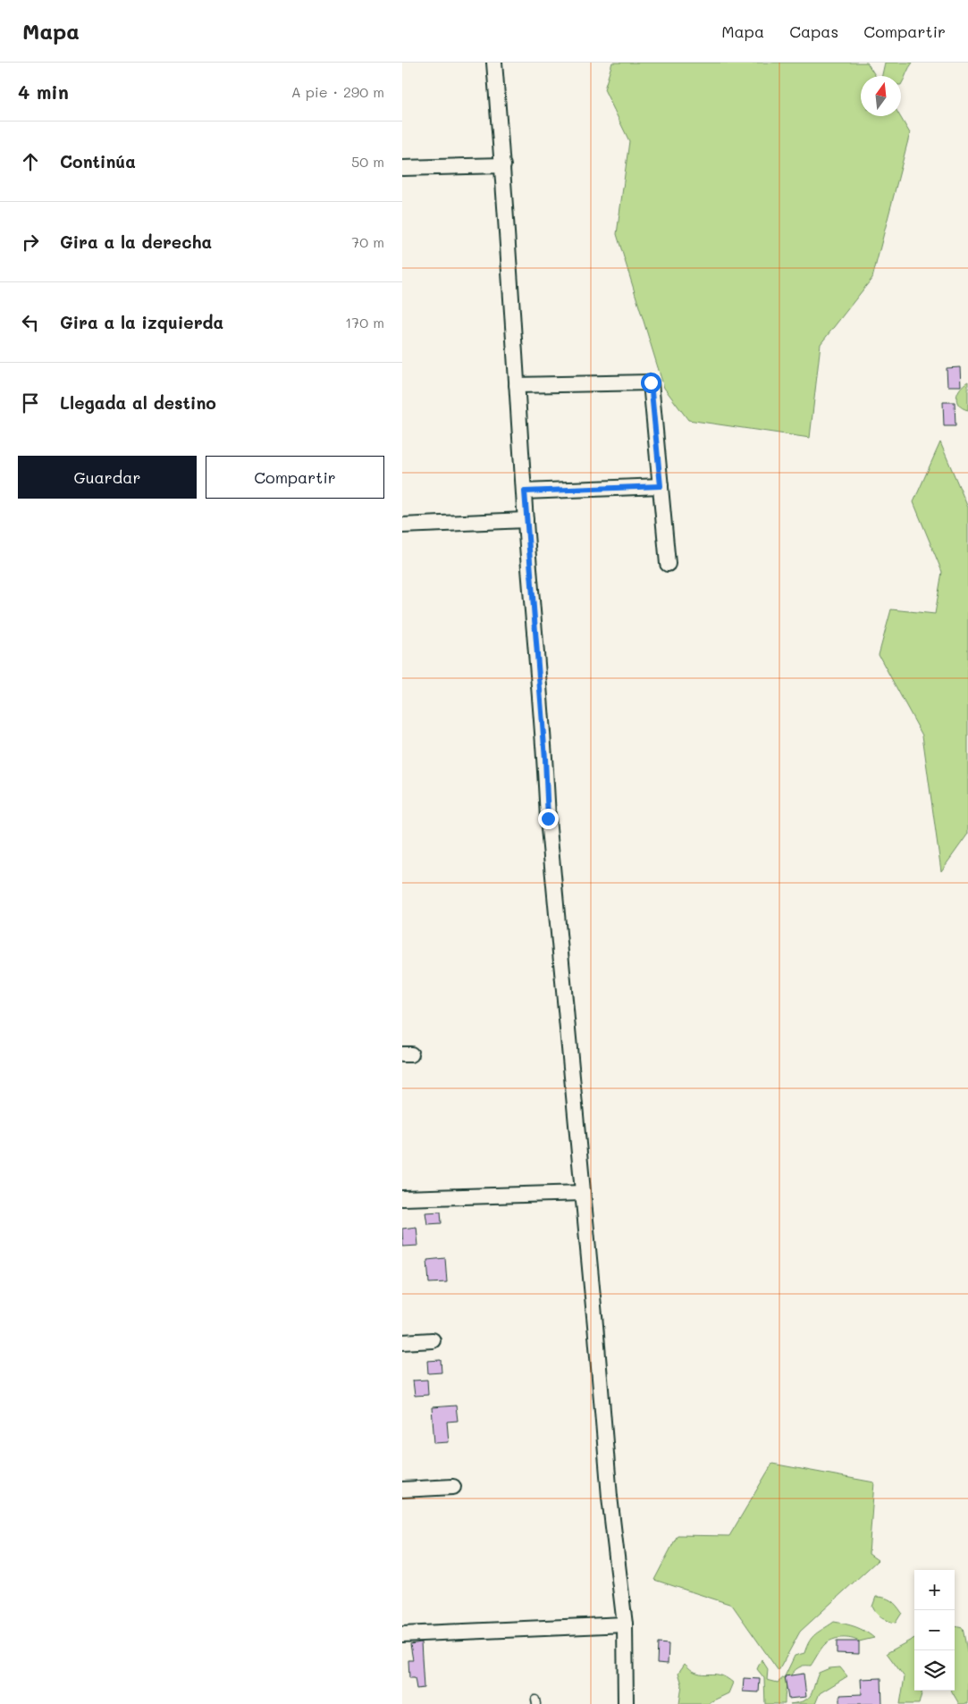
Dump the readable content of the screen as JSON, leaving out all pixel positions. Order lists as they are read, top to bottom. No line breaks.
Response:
{"north":"top","page":{"header":"Mapa","nav":["Mapa","Capas","Compartir"],"heading":["4 min","A pie · 290 m"],"list":[["Continúa","50 m"],["Gira a la derecha","70 m"],["Gira a la izquierda","170 m"],"Llegada al destino"],"buttons":["Guardar","Compartir"],"map_buttons":["+","−"]}}
